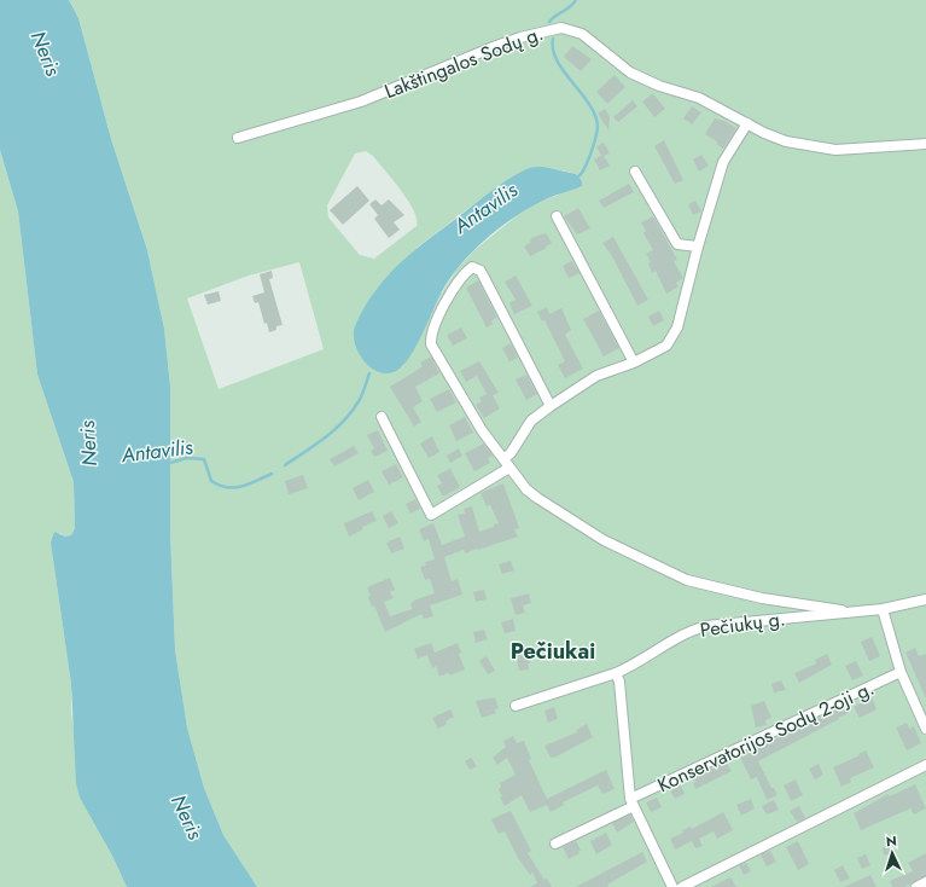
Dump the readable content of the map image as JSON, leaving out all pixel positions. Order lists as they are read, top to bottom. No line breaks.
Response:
{"streets":{"street":["Lakštingalos Sodų g.","Pečiukų g.","Konservatorijos Sodų 2-oji g."]},"districts":["Pečiukai"],"water":["Neris","Antavilis"],"north":"top"}
